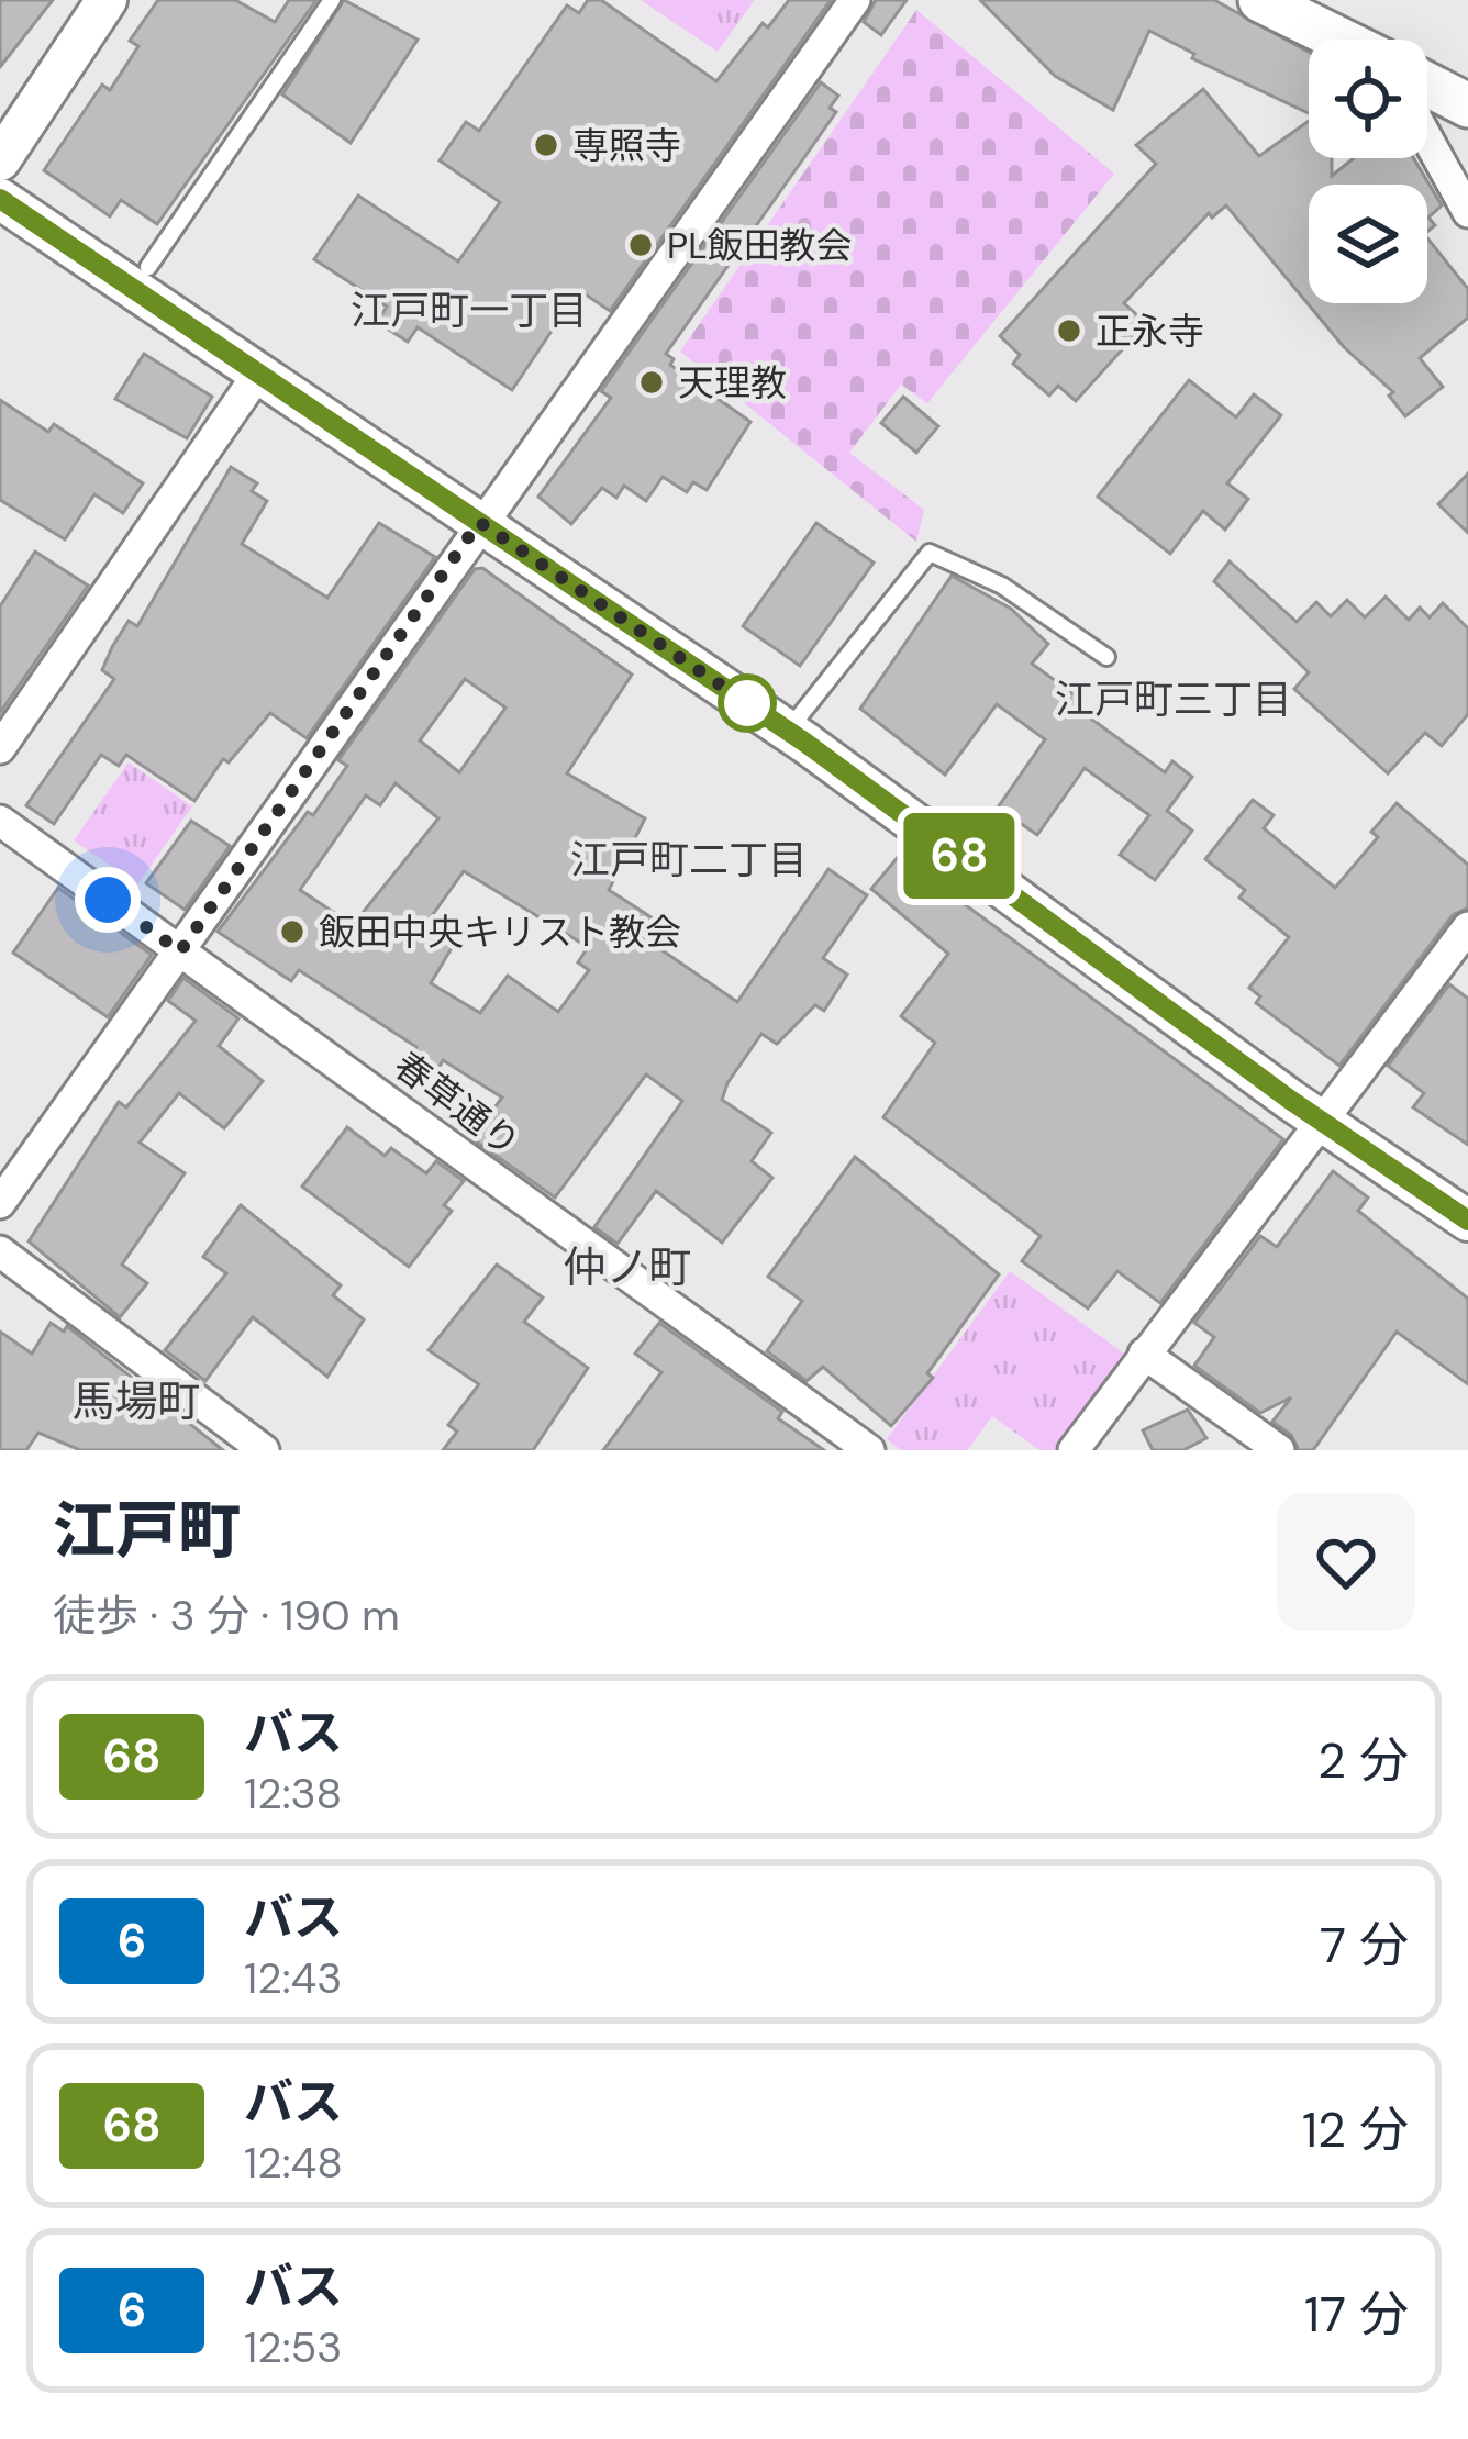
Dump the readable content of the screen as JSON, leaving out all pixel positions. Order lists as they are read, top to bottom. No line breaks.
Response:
{"streets":{"street":["春草通り"]},"districts":["江戸町一丁目","江戸町三丁目","江戸町二丁目","仲ノ町","馬場町"],"places":["専照寺","PL飯田教会","正永寺","天理教","飯田中央キリスト教会"],"lines":["bus line 68"],"page":{"on_map":"68","heading":["江戸町","徒歩 · 3 分 · 190 m"],"list":[{"mark":"68","name":"バス","note":"12:38","value":"2 分"},{"mark":"6","name":"バス","note":"12:43","value":"7 分"},{"mark":"68","name":"バス","note":"12:48","value":"12 分"},{"mark":"6","name":"バス","note":"12:53","value":"17 分"}]}}
